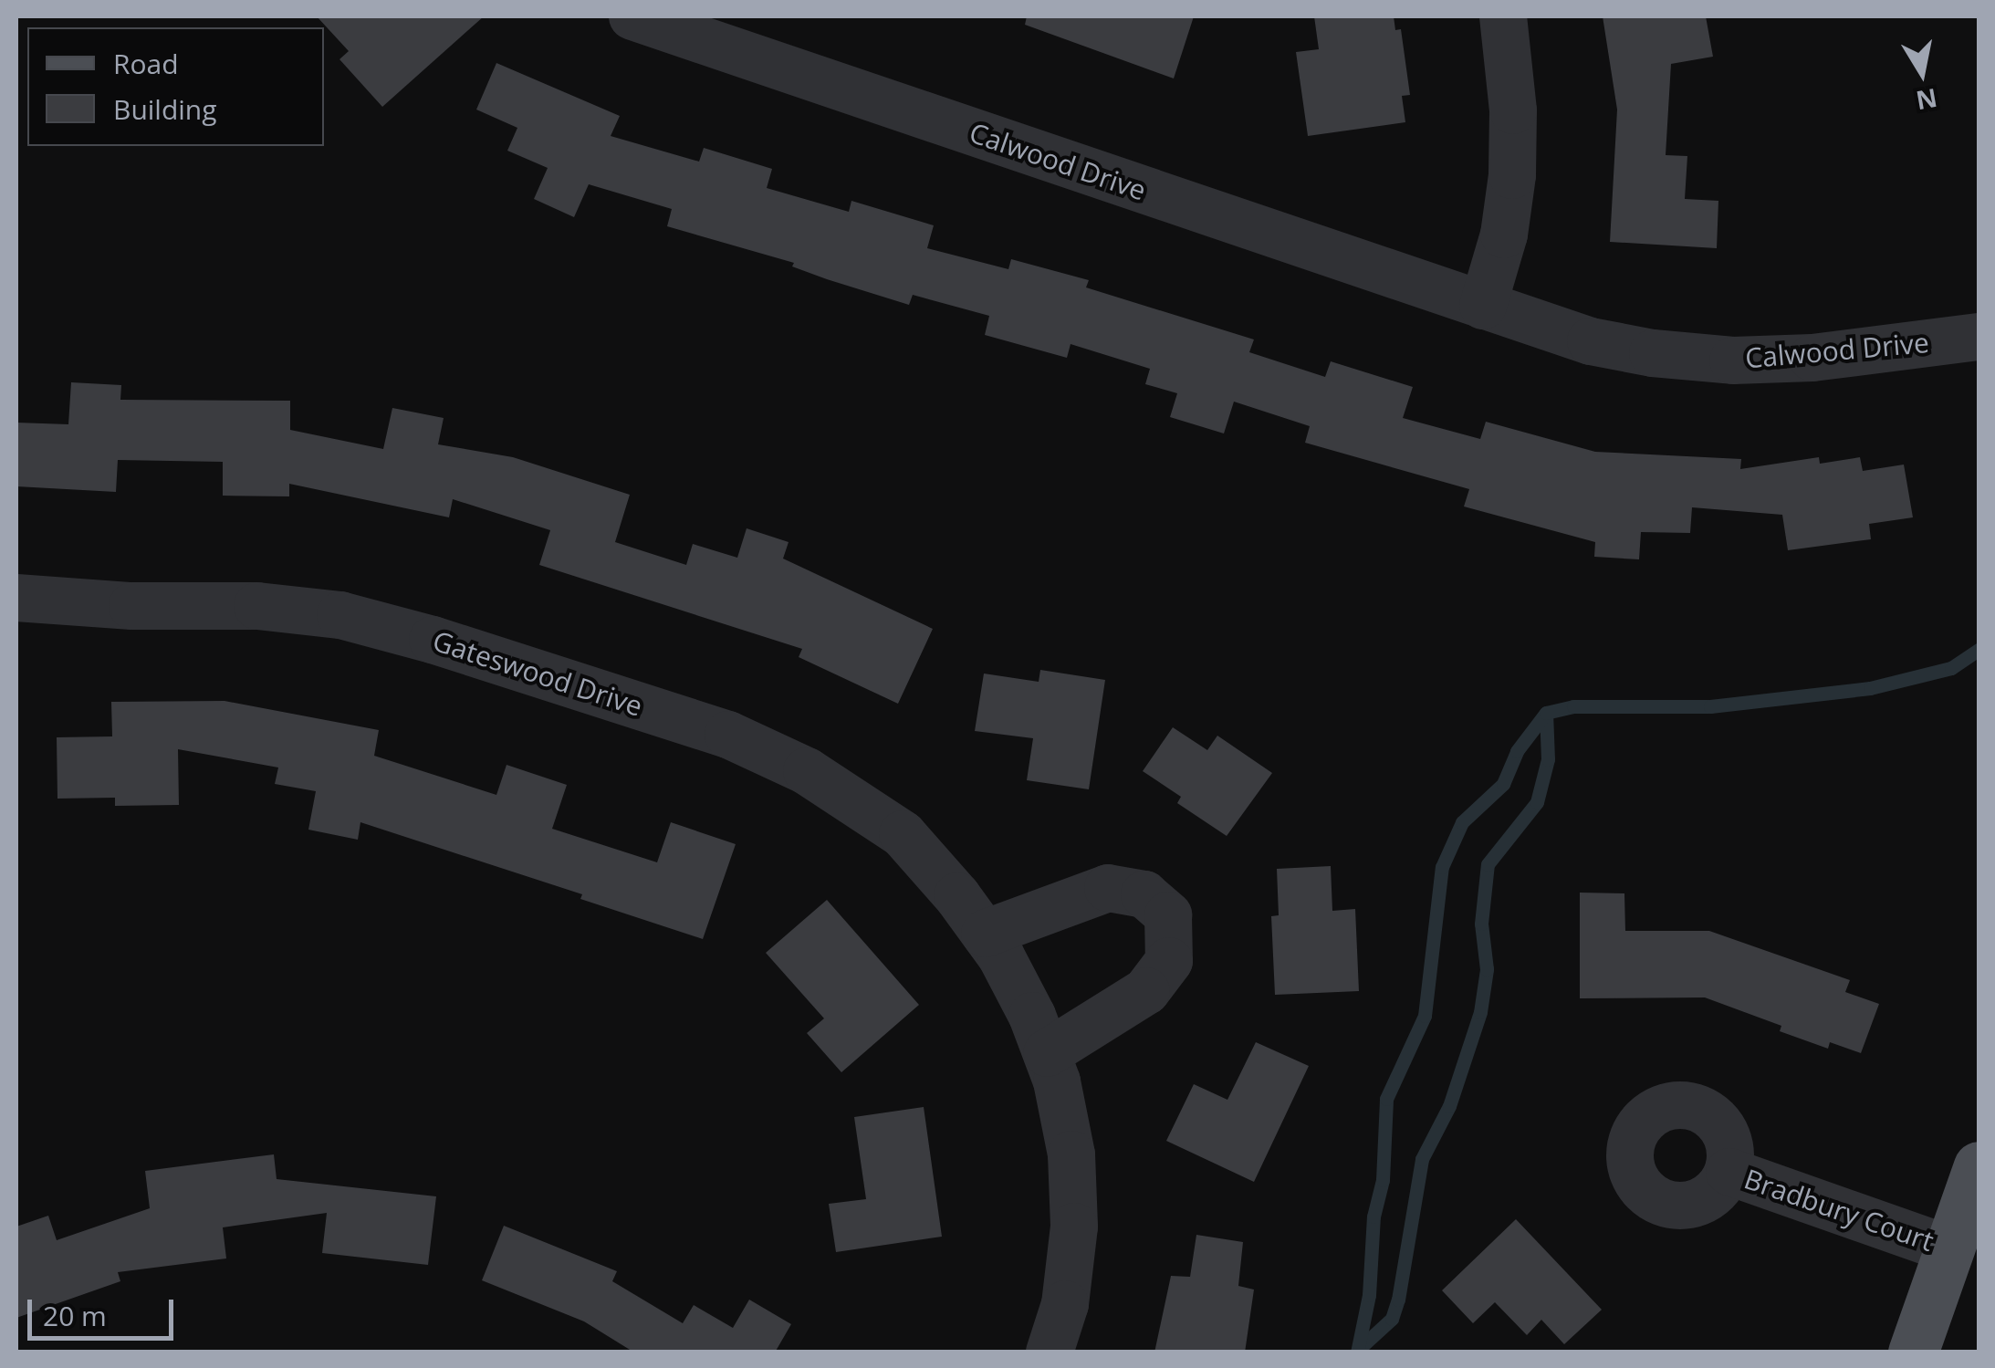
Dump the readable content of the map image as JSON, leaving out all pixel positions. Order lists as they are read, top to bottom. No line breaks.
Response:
{"streets":{"street":["Calwood Drive","Gateswood Drive","Bradbury Court"]},"legend":["Road","Building"],"scale_bar":"20 m","north":"bottom"}
